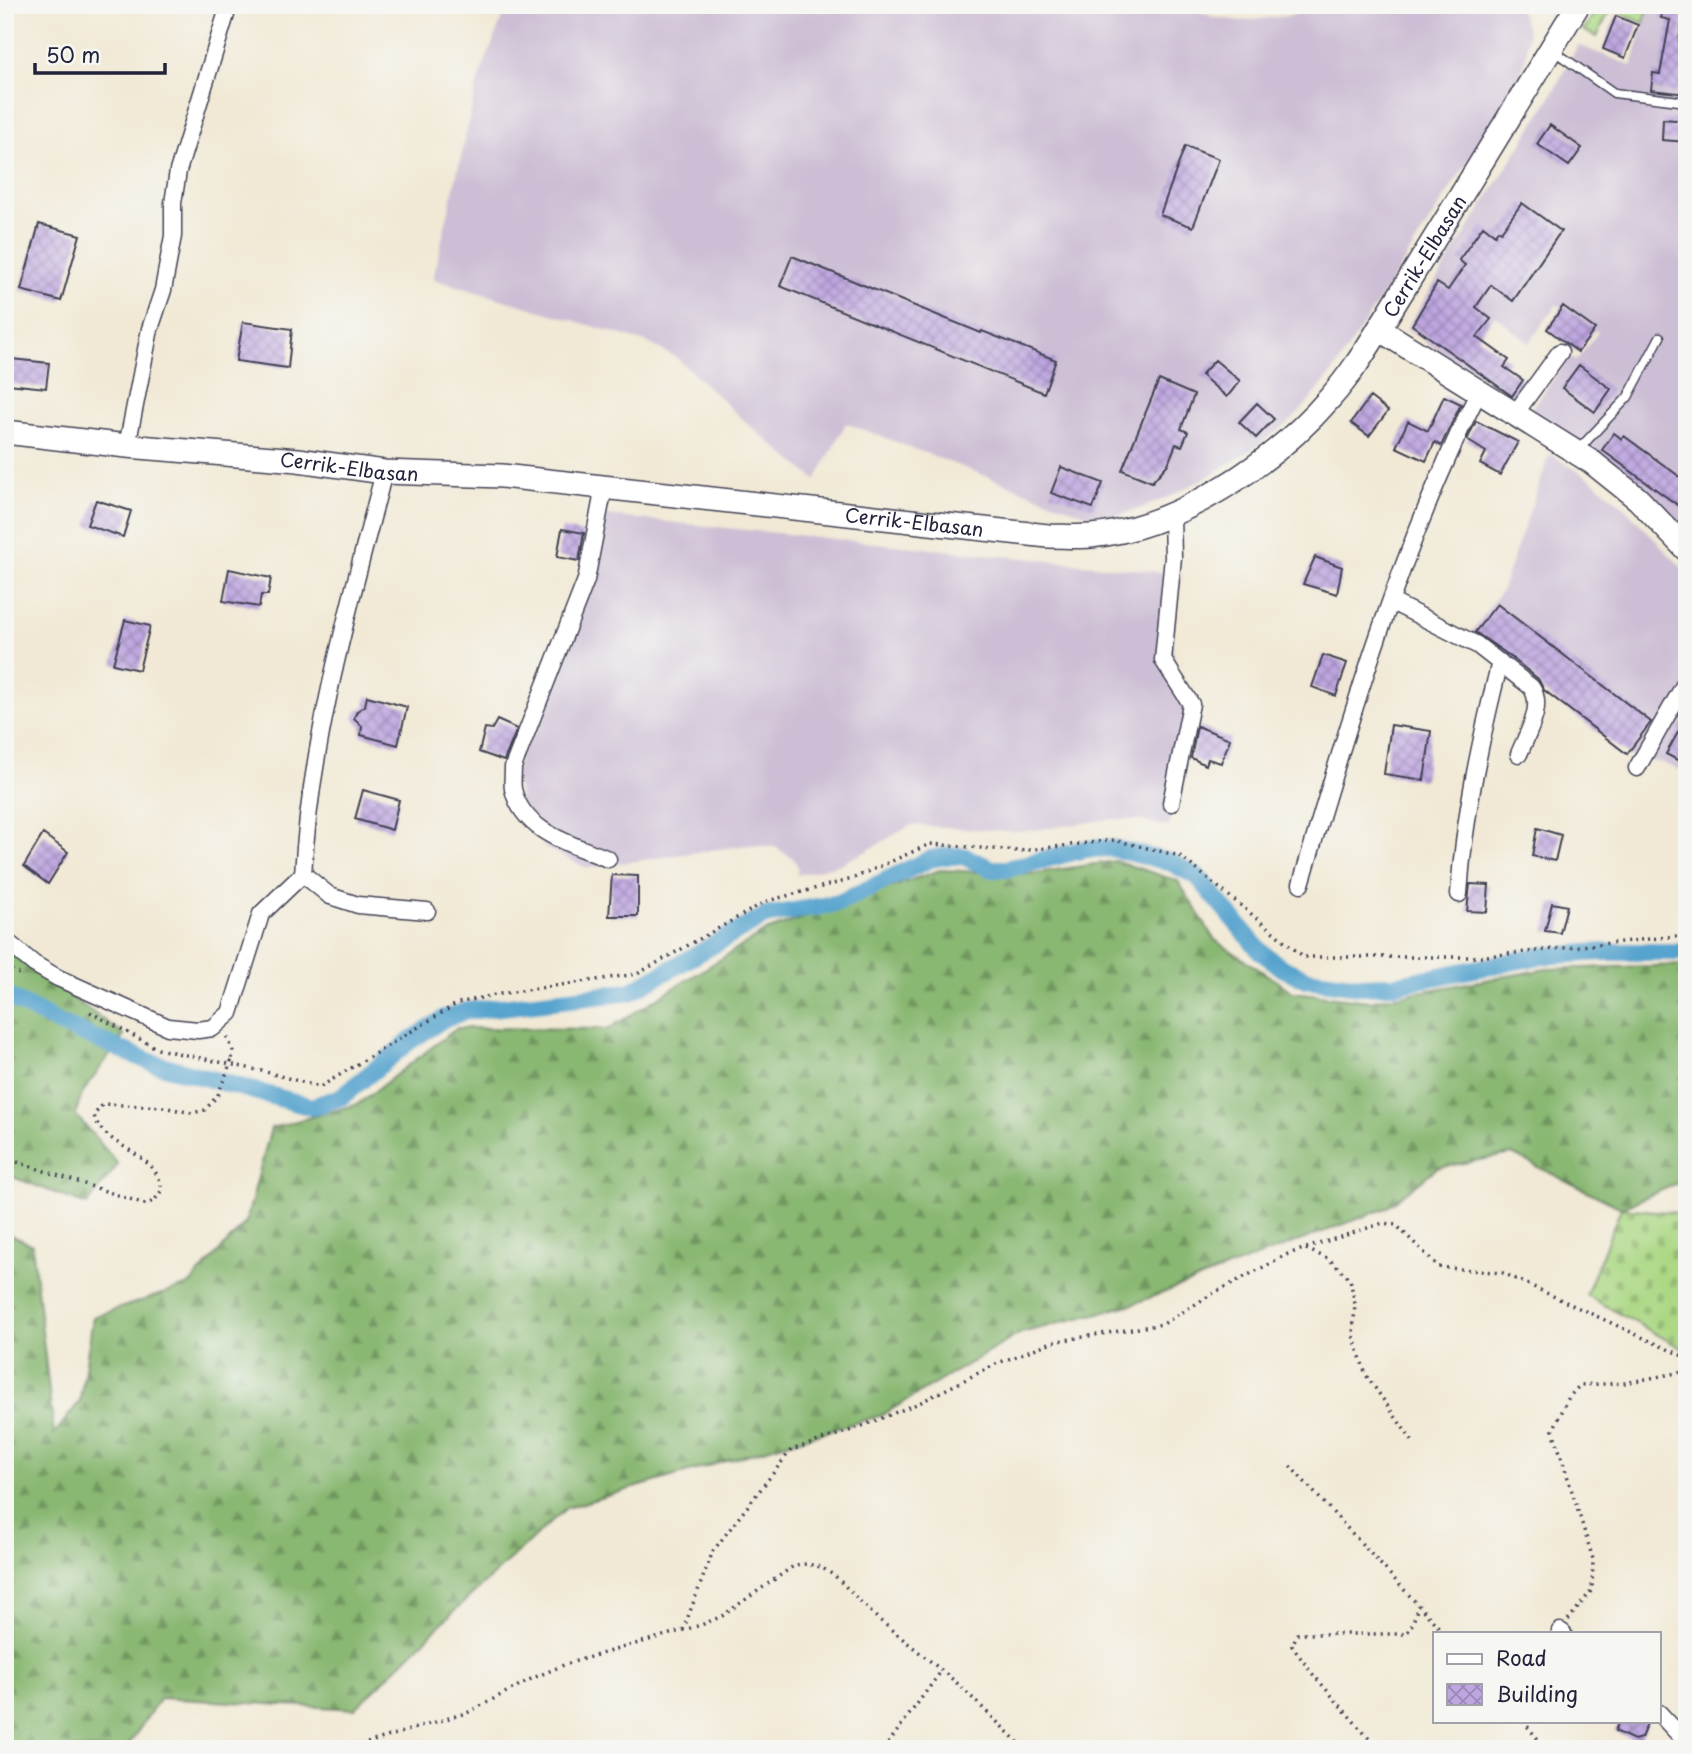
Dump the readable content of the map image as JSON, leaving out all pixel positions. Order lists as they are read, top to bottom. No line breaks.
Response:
{"streets":{"main road":["Cerrik-Elbasan"]},"legend":["Road","Building"],"scale_bar":"50 m"}
